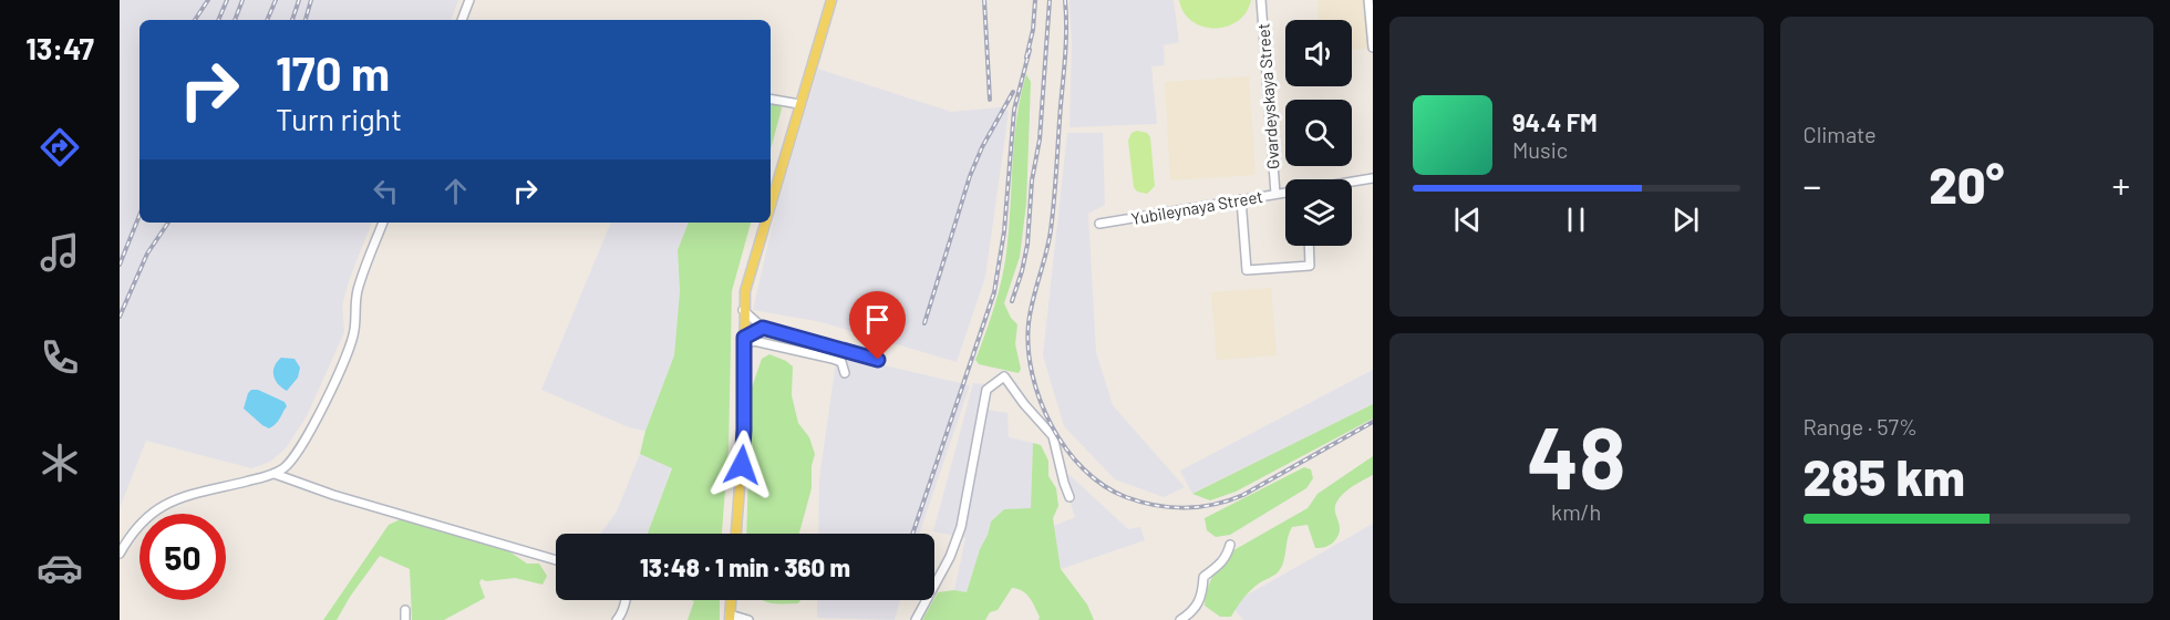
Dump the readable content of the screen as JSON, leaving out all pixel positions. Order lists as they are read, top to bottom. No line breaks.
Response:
{"streets":{"street":["Gvardeyskaya Street","Yubileynaya Street"]},"crossings":[["Gvardeyskaya Street","Yubileynaya Street"]],"page":{"tabs":"13:47","tile":["Climate",["48","km/h"],["Range · 57%","285 km"]],"turn":["170 m","Turn right"],"song":["94.4 FM","Music"],"heat":["−","20°","+"],"limit":"50","trip":"13:48 · 1 min · 360 m"}}
